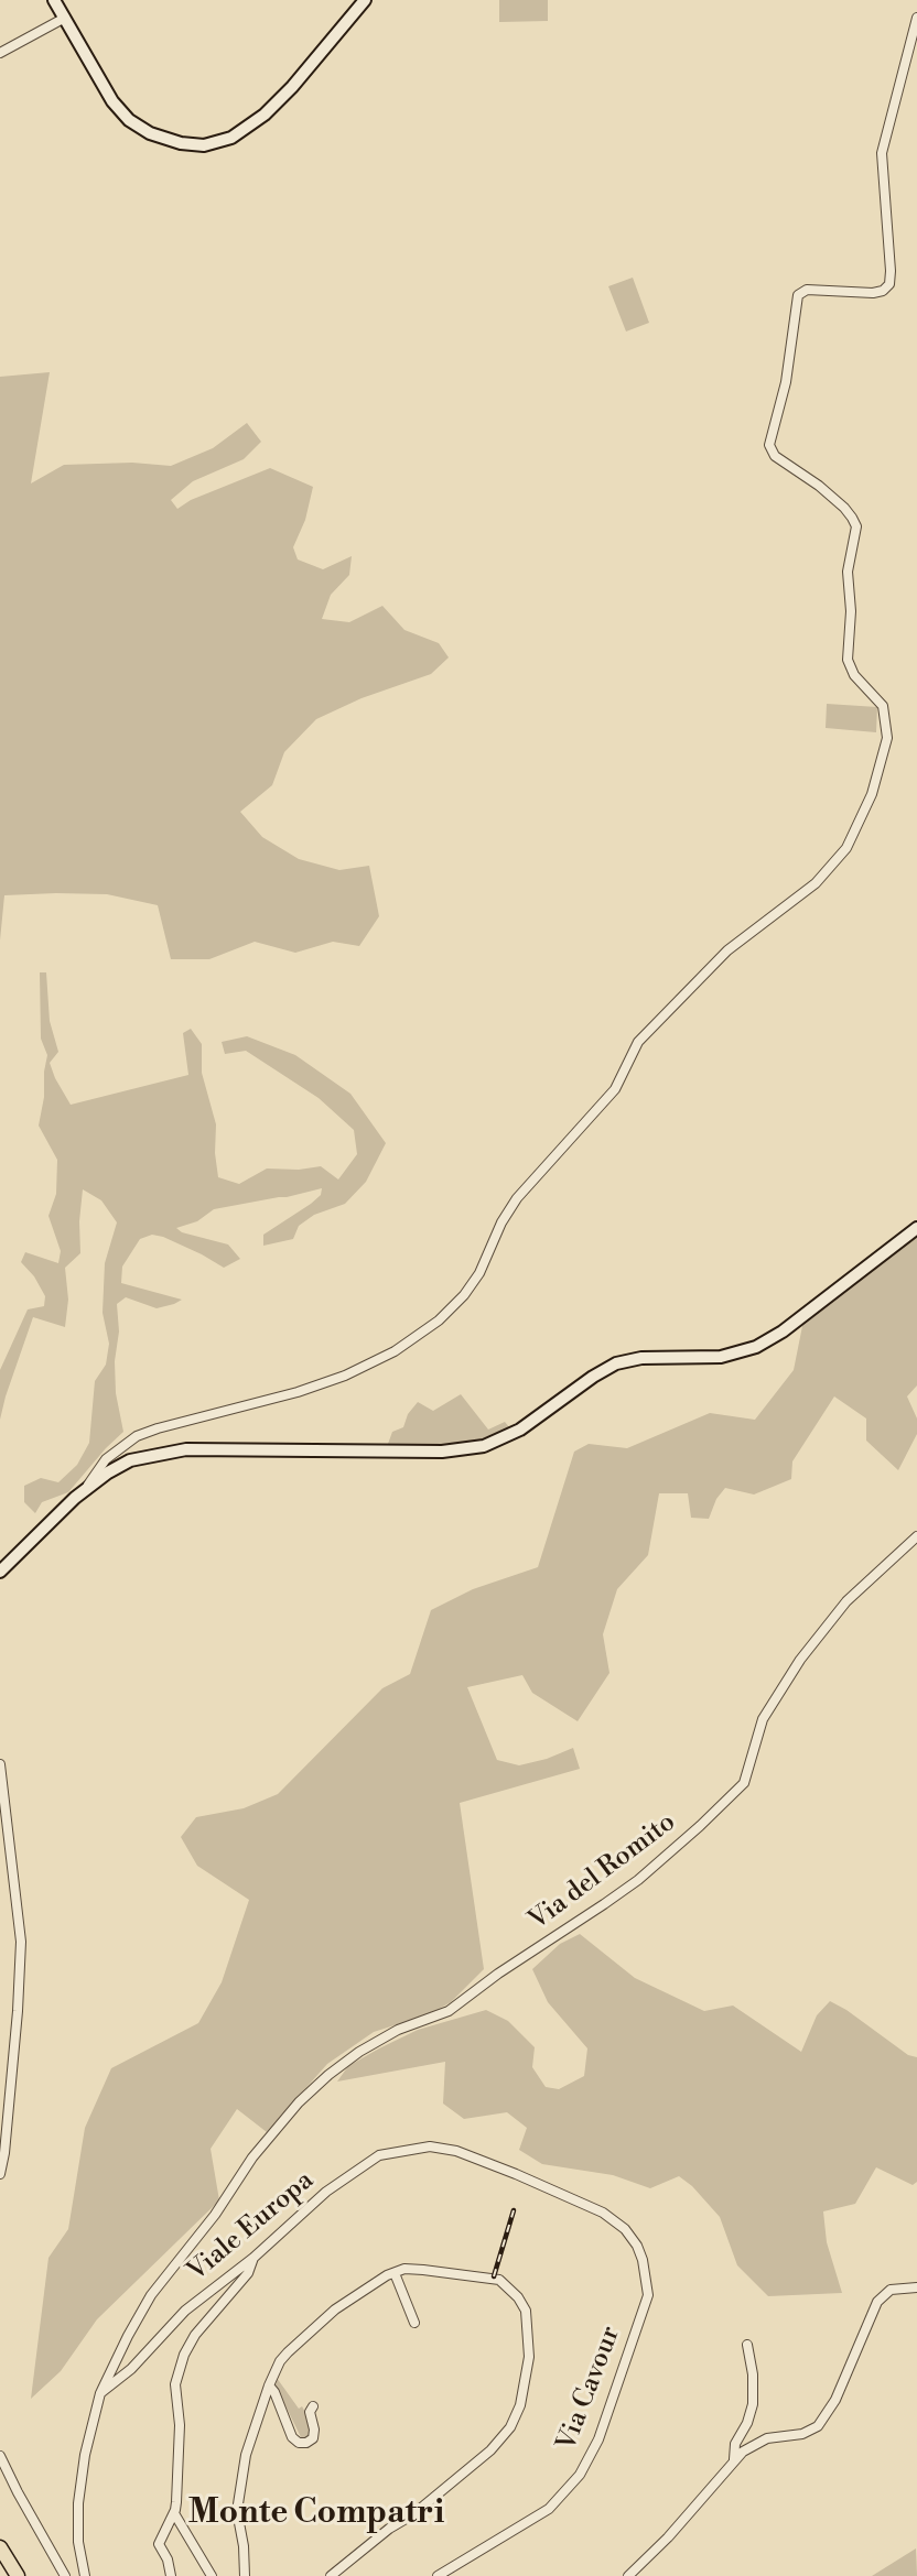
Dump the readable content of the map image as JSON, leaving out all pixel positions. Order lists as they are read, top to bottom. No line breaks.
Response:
{"streets":{"street":["Via del Romito","Viale Europa","Via Cavour"]},"crossings":[["Via del Romito","Viale Europa"],["Viale Europa","Via Cavour"]],"districts":["Monte Compatri"]}
